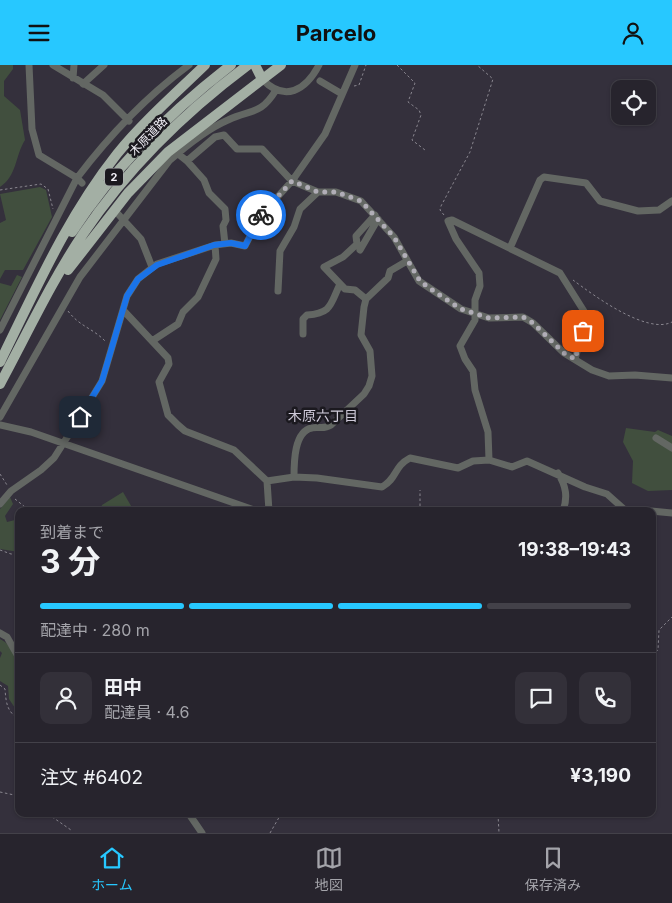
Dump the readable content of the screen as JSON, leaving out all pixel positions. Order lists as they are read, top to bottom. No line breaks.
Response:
{"streets":{"highway":["木原道路","2"]},"crossings":[["木原道路","2"]],"districts":["木原六丁目"],"page":{"header":"Parcelo","heading":["3 分","到着まで","19:38–19:43"],"panel":["田中","配達員 · 4.6","注文 #6402","¥3,190"],"bar":"配達中 · 280 m","tabs":["ホーム","地図","保存済み"]}}
